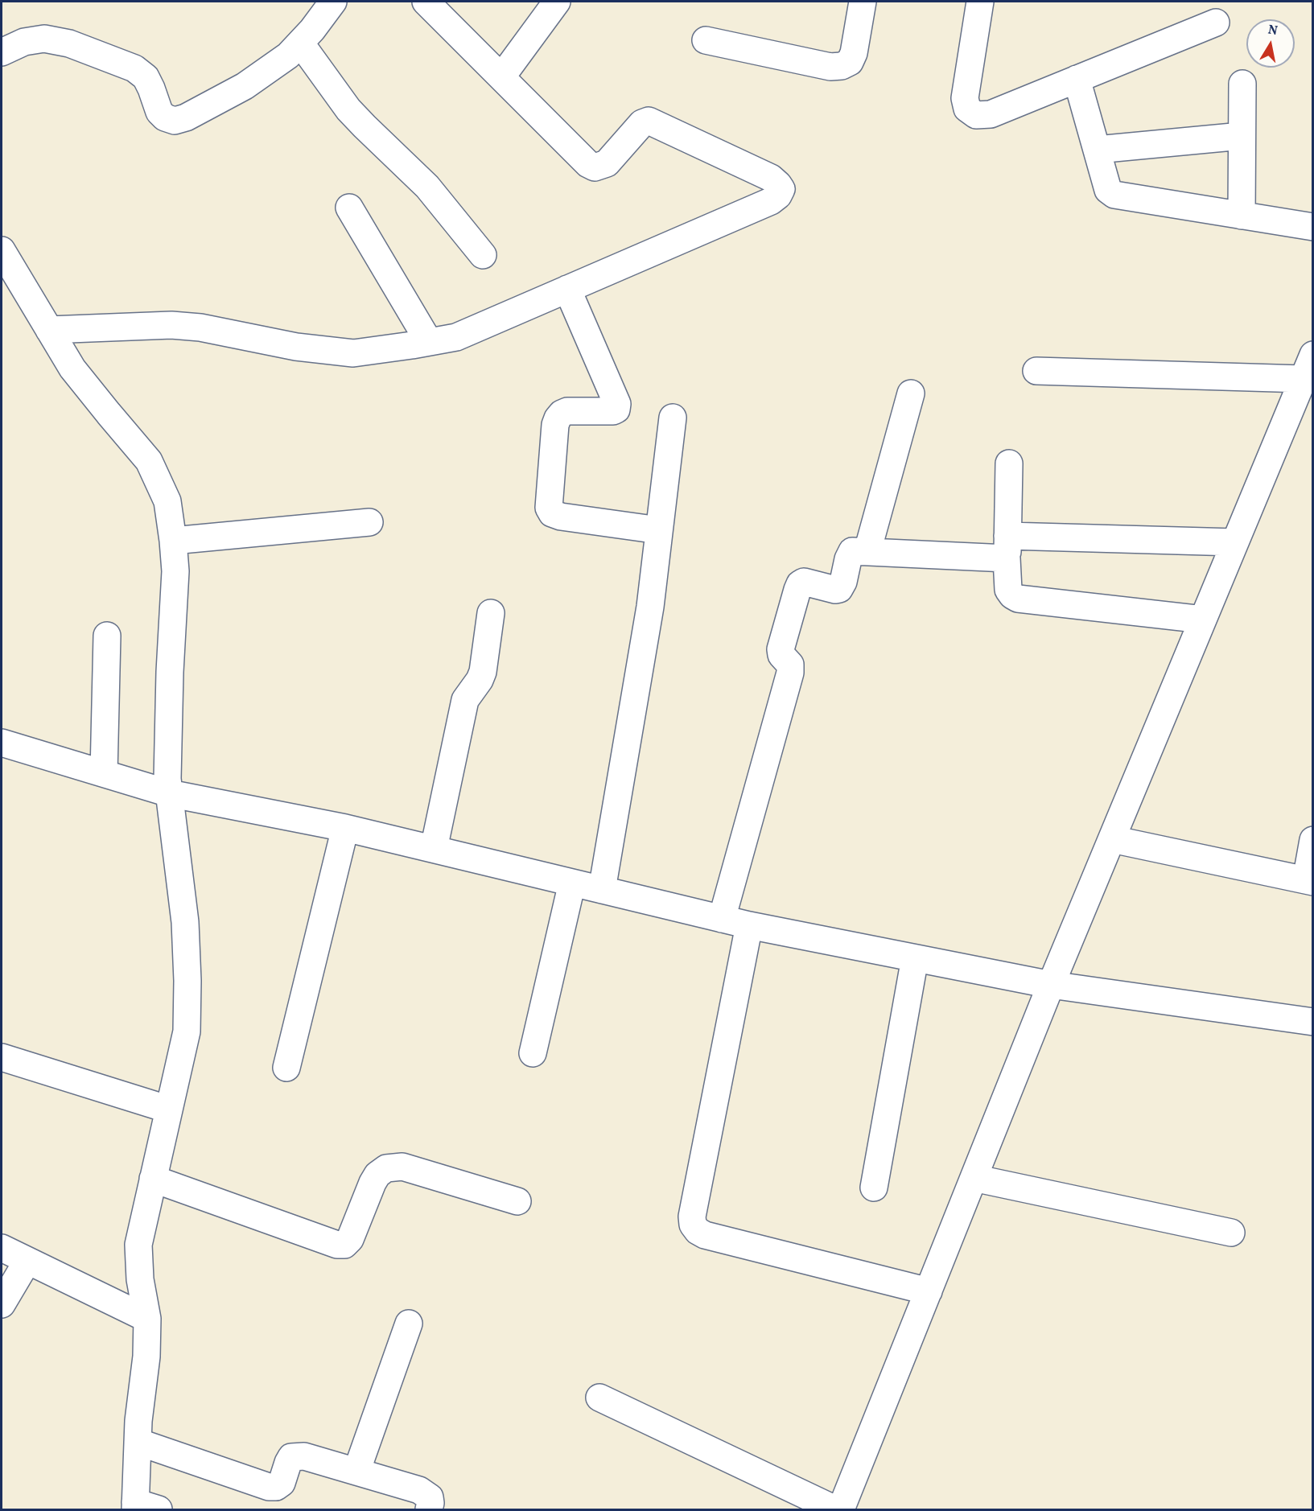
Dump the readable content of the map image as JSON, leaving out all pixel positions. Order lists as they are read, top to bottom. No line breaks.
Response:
{"north":"top"}
